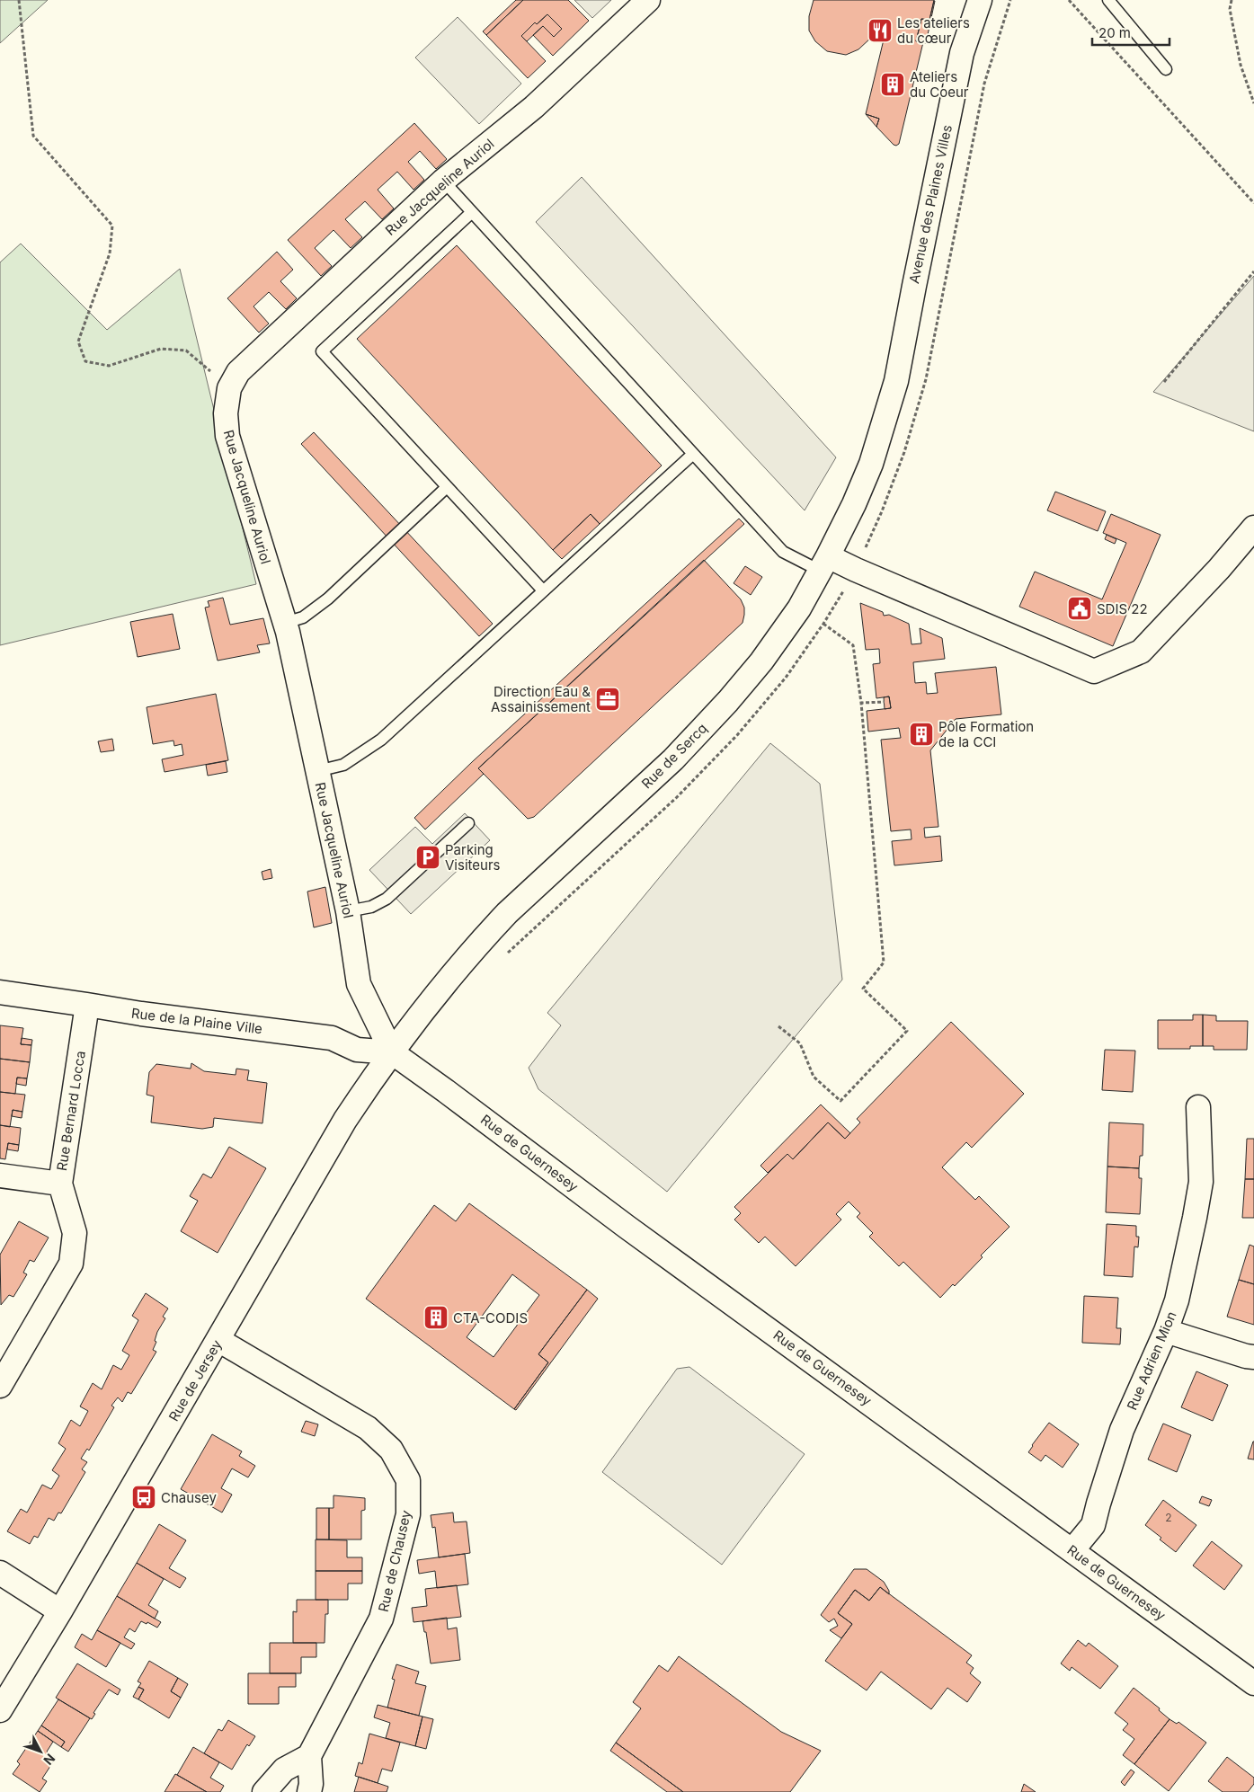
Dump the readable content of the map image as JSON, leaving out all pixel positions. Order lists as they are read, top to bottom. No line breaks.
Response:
{"streets":{"street":["Rue Jacqueline Auriol","Avenue des Plaines Villes","Rue de Sercq","Rue de la Plaine Ville","Rue Bernard Locca","Rue de Guernesey","Rue Adrien Mion","Rue de Jersey","Rue de Chausey"]},"crossings":[["Rue Jacqueline Auriol","Rue de Sercq"],["Rue Jacqueline Auriol","Rue de la Plaine Ville"],["Rue Jacqueline Auriol","Rue de Guernesey"],["Rue Jacqueline Auriol","Rue de Jersey"],["Avenue des Plaines Villes","Rue de Sercq"],["Rue de Sercq","Rue de la Plaine Ville"],["Rue de Sercq","Rue de Guernesey"],["Rue de Sercq","Rue de Jersey"],["Rue de la Plaine Ville","Rue Bernard Locca"],["Rue de la Plaine Ville","Rue de Guernesey"],["Rue de la Plaine Ville","Rue de Jersey"],["Rue de Guernesey","Rue Adrien Mion"],["Rue de Guernesey","Rue de Jersey"],["Rue de Jersey","Rue de Chausey"]],"places":{"restaurant":["Les ateliers du cœur"],"building":["Ateliers du Coeur","Pôle Formation de la CCI","CTA-CODIS"],"public building":["SDIS 22"],"office":["Direction Eau & Assainissement"],"parking":["Parking Visiteurs"],"bus stop":["Chausey"]},"house_numbers":["2"],"scale_bar":"20 m","north":"bottom right"}
